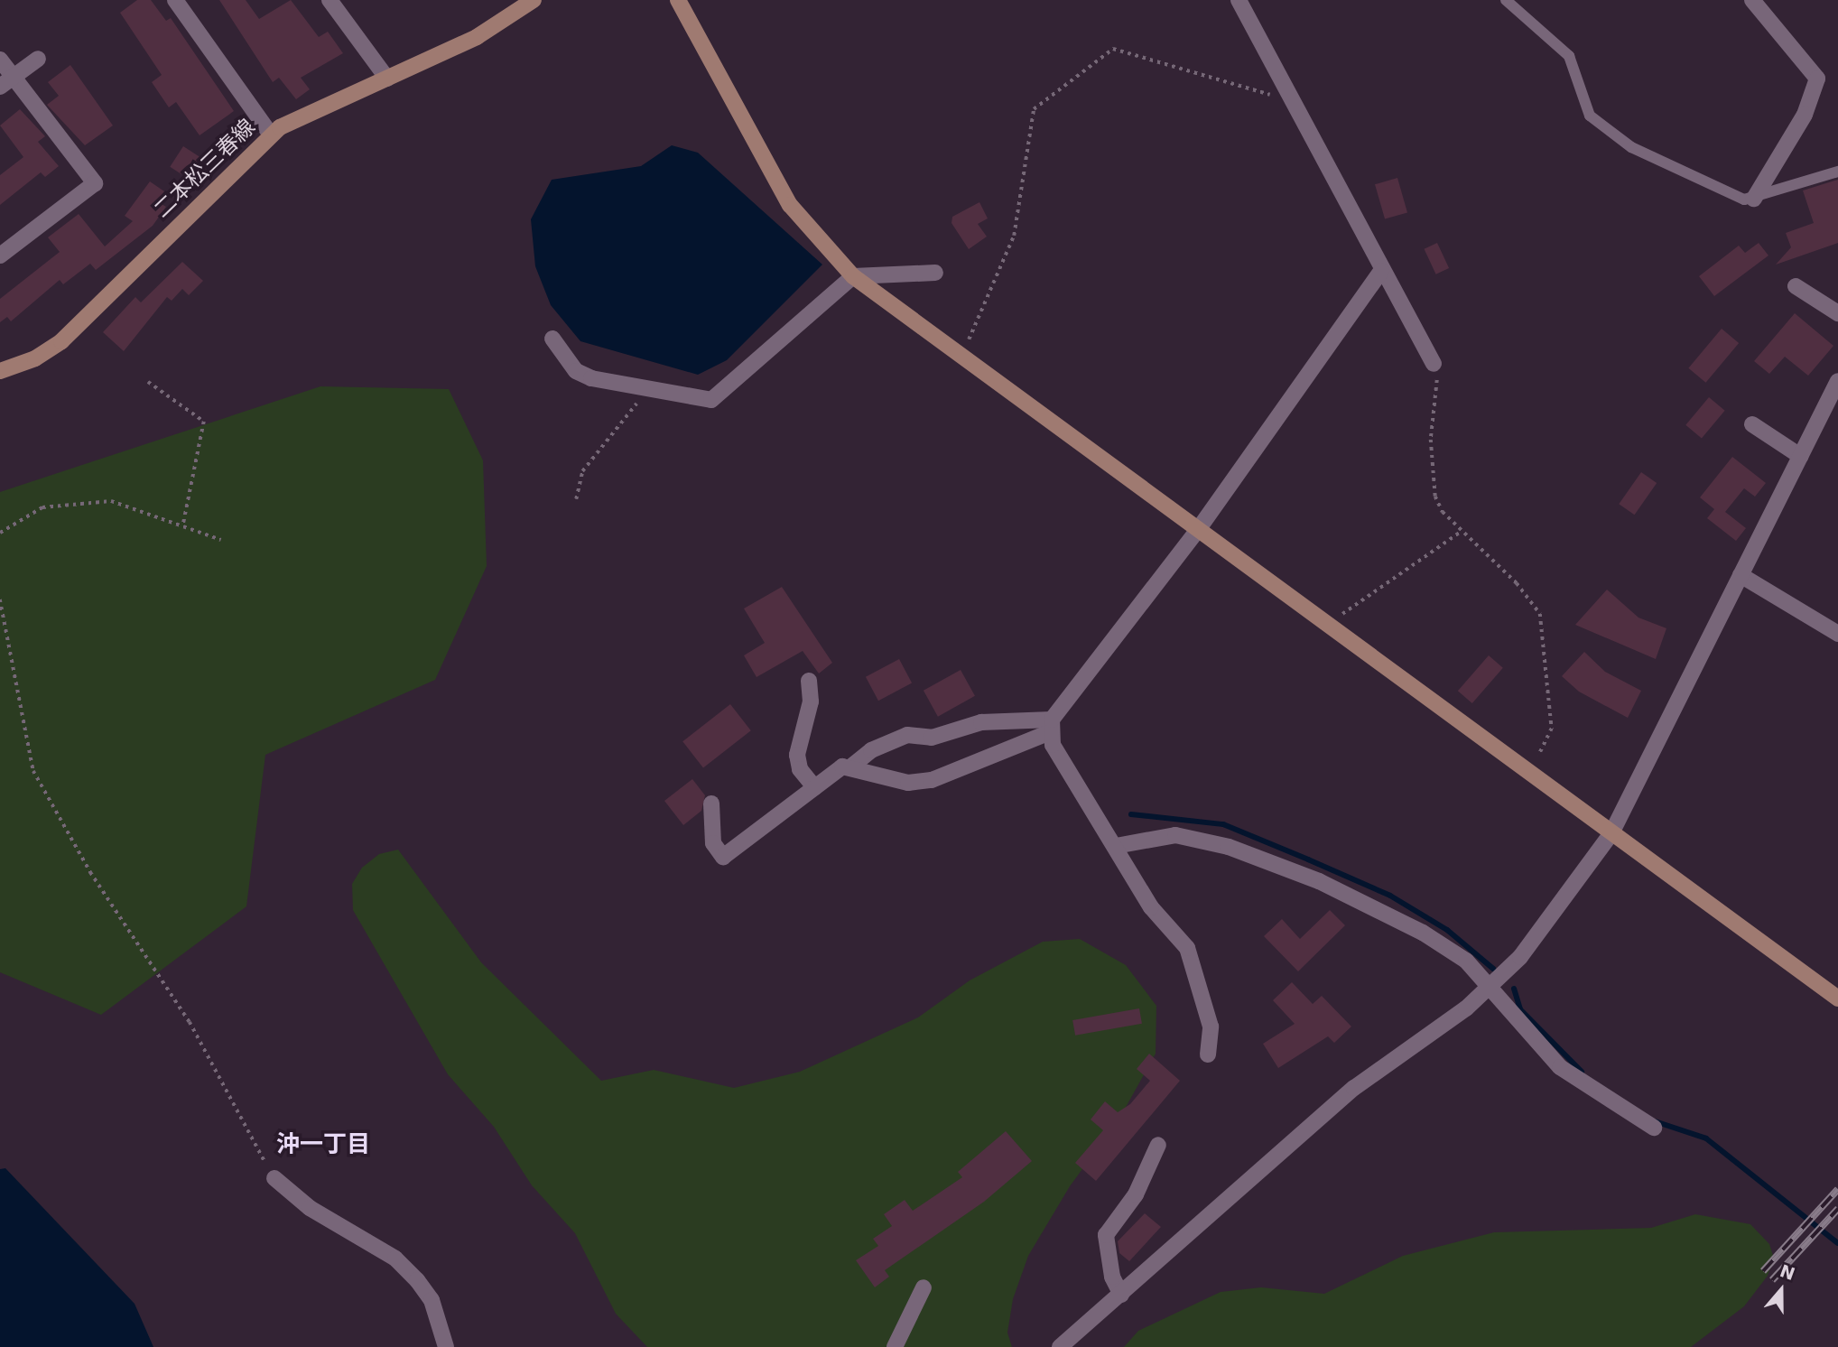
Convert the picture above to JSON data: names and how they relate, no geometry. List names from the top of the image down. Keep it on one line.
{"streets":{"street":["二本松三春線"]},"districts":["沖一丁目"],"north":"top"}
